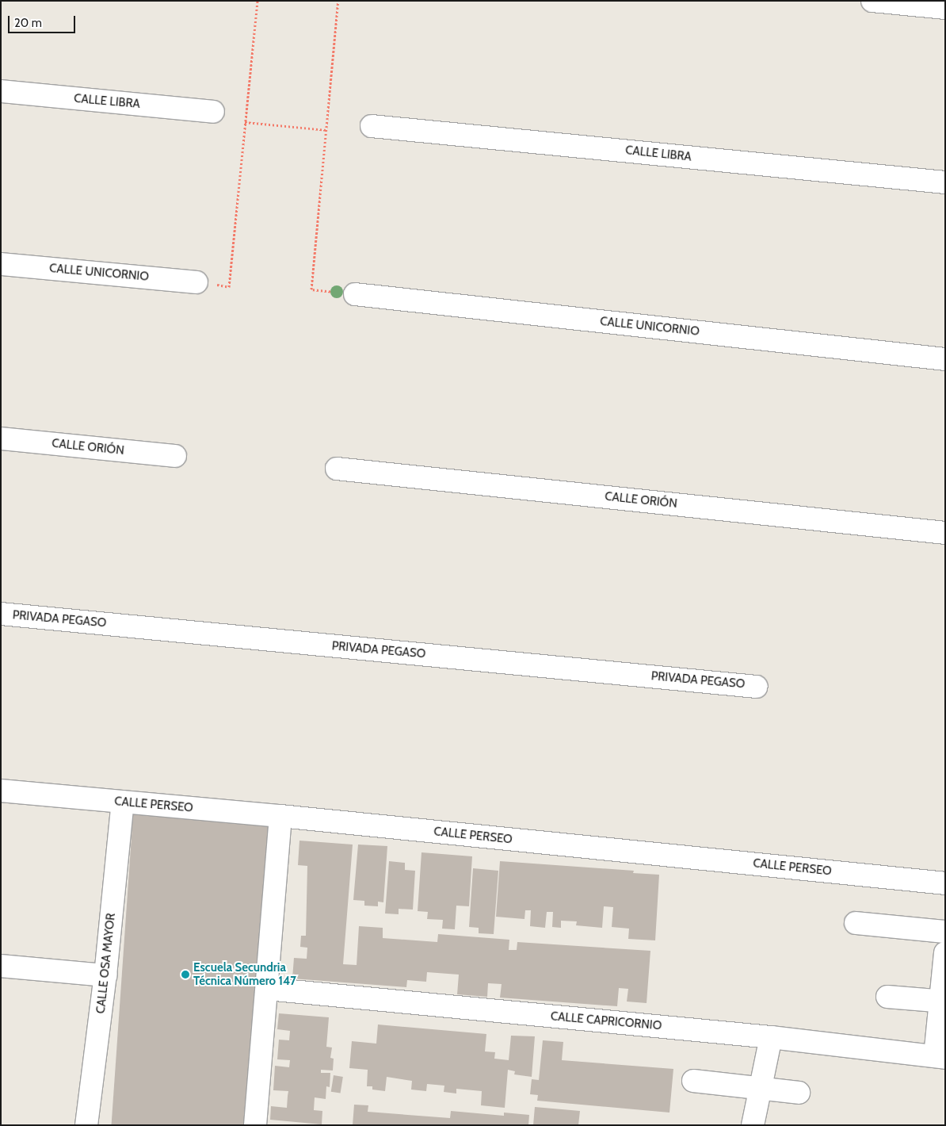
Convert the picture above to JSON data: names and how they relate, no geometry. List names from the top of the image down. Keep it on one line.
{"streets":{"street":["CALLE LIBRA","CALLE UNICORNIO","CALLE ORIÓN","PRIVADA PEGASO","CALLE PERSEO","CALLE OSA MAYOR","CALLE CAPRICORNIO"]},"crossings":[["CALLE PERSEO","CALLE OSA MAYOR"]],"places":["Escuela Secundria Técnica Número 147"],"scale_bar":"20 m"}
